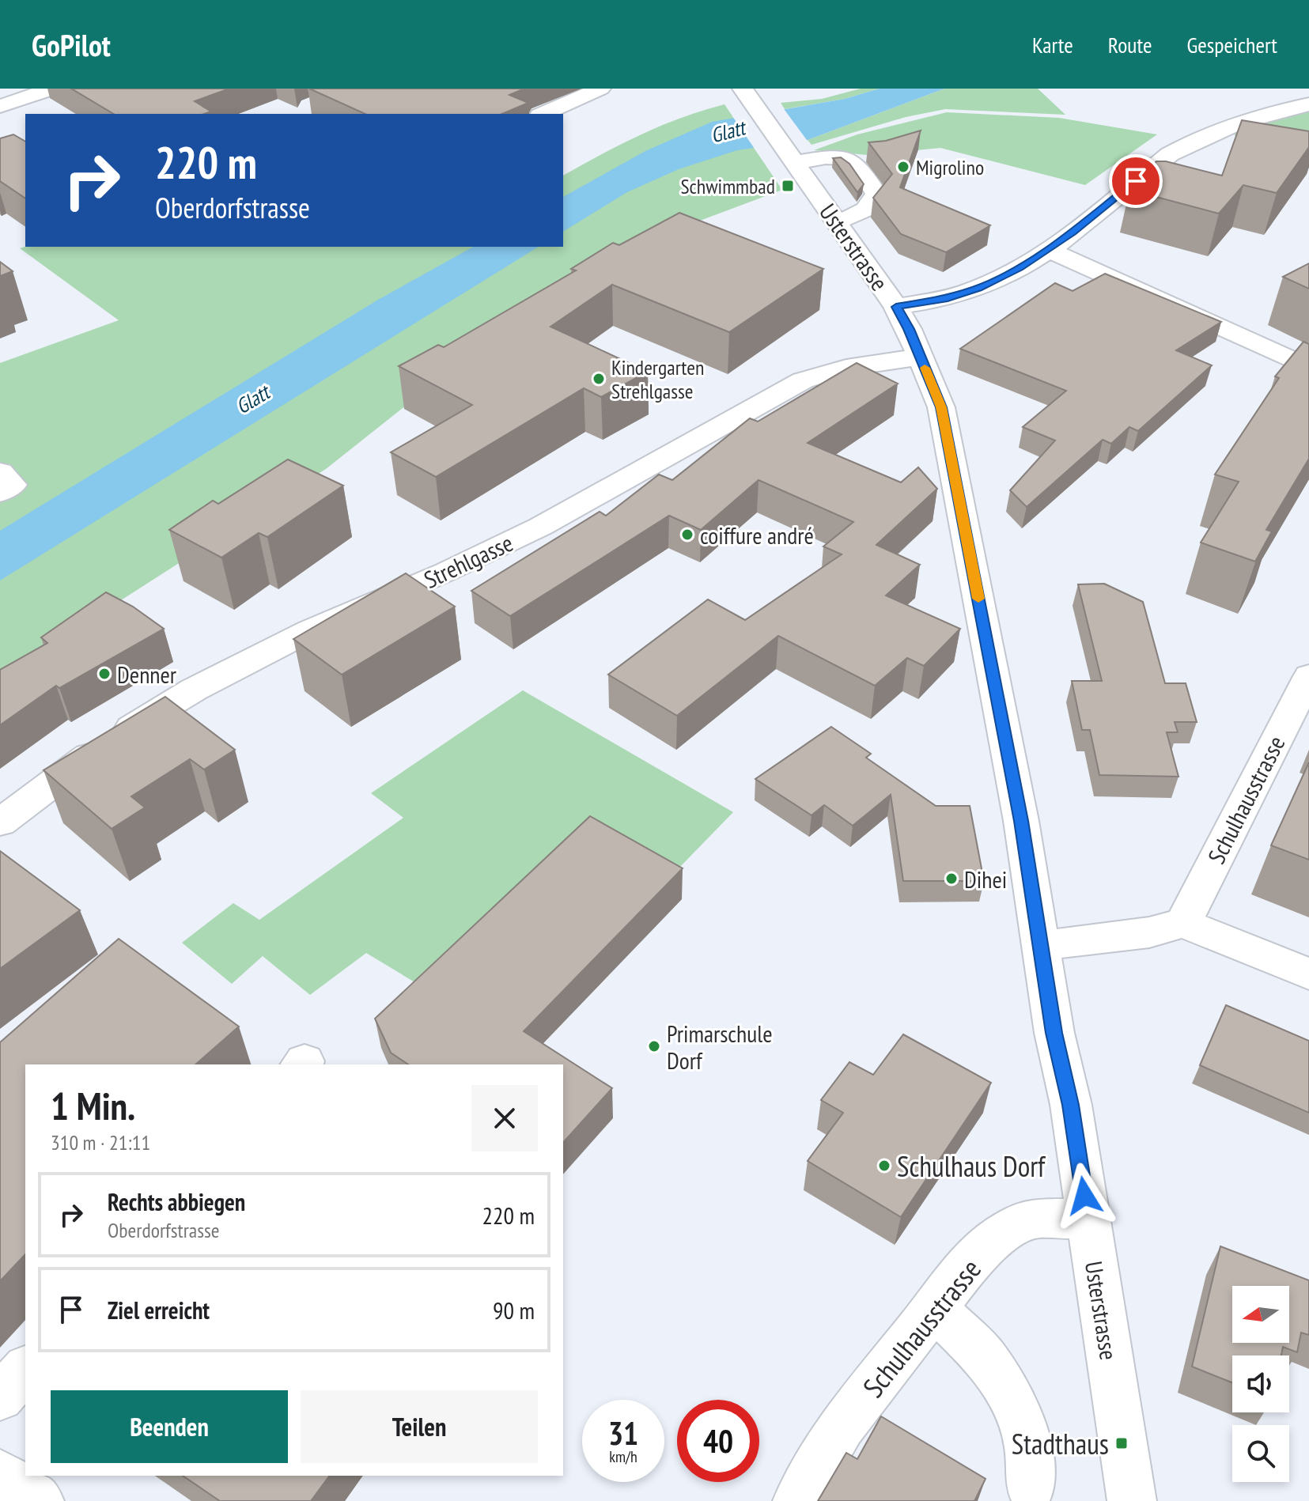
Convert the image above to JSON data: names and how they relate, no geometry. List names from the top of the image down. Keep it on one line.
{"streets":{"street":["Usterstrasse","Strehlgasse","Schulhausstrasse"]},"crossings":[["Usterstrasse","Strehlgasse"],["Usterstrasse","Schulhausstrasse"]],"water":["Glatt"],"places":{"other":["Migrolino","Kindergarten Strehlgasse","coiffure andré","Denner","Dihei","Primarschule Dorf","Schulhaus Dorf"],"transit":["Schwimmbad","Stadthaus"]},"north":"left","page":{"header":"GoPilot","nav":["Karte","Route","Gespeichert"],"turn":["220 m","Oberdorfstrasse"],"heading":["1 Min.","310 m · 21:11"],"list":[{"name":"Rechts abbiegen","note":"Oberdorfstrasse","value":"220 m"},{"name":"Ziel erreicht","value":"90 m"}],"buttons":["Beenden","Teilen"],"speed":"31 km/h","limit":"40"}}
